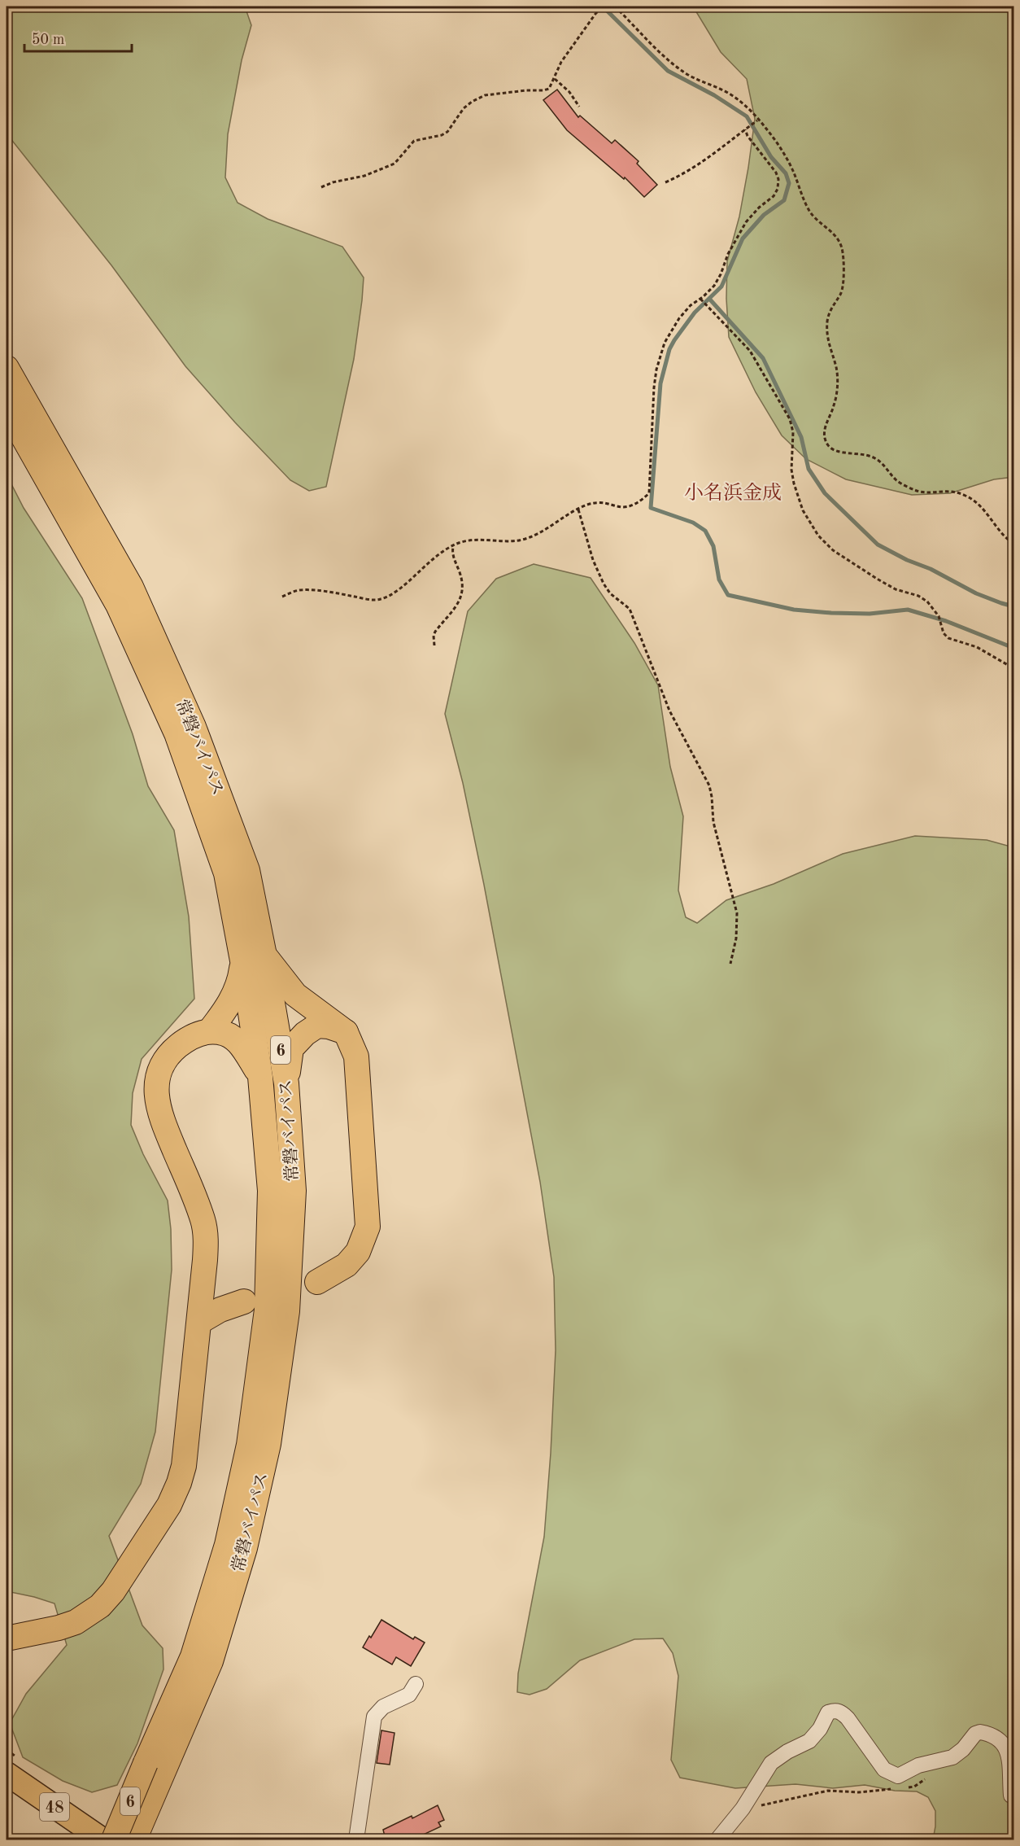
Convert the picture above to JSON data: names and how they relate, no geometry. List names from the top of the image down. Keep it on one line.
{"streets":{"highway":["常磐バイパス","6"],"main road":["48"]},"districts":["小名浜金成"],"scale_bar":"50 m"}
